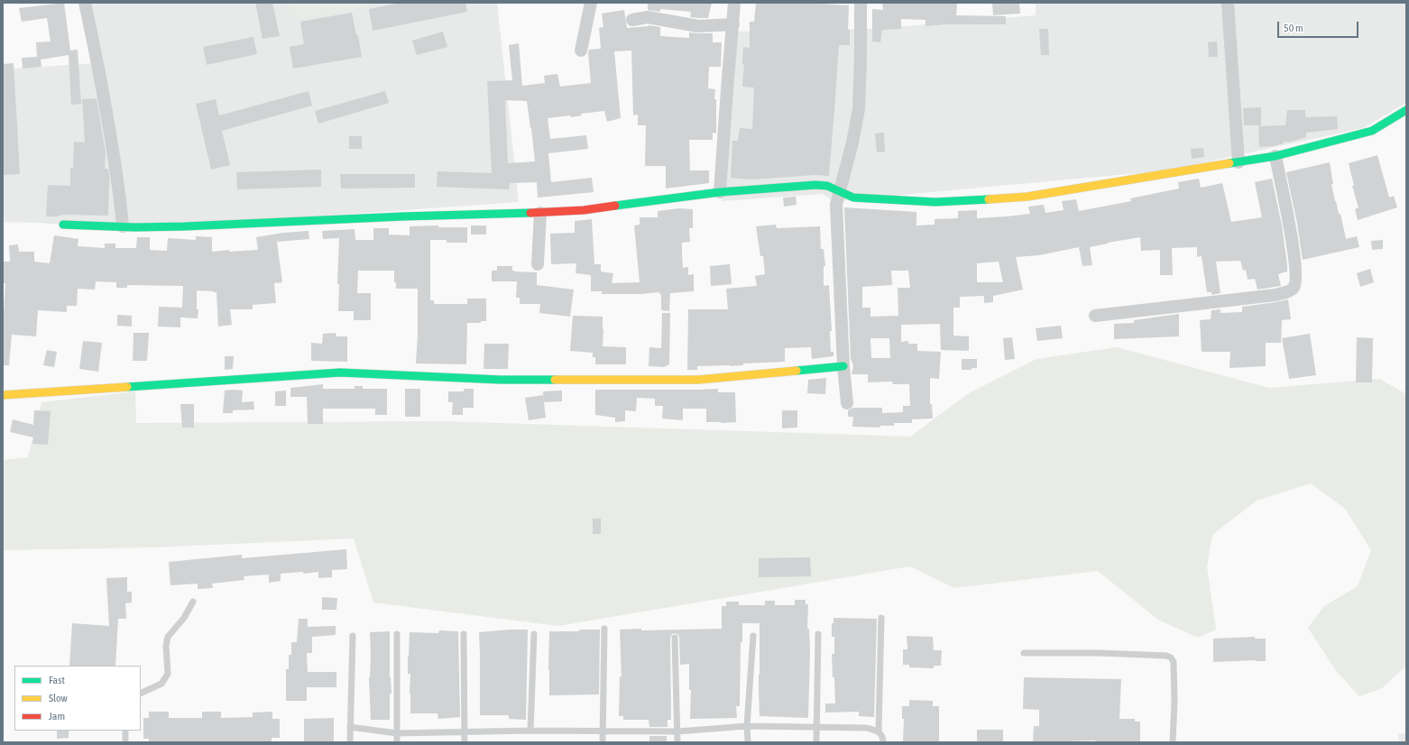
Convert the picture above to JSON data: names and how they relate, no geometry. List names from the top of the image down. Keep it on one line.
{"legend":["Fast","Slow","Jam"],"scale_bar":"50 m"}
